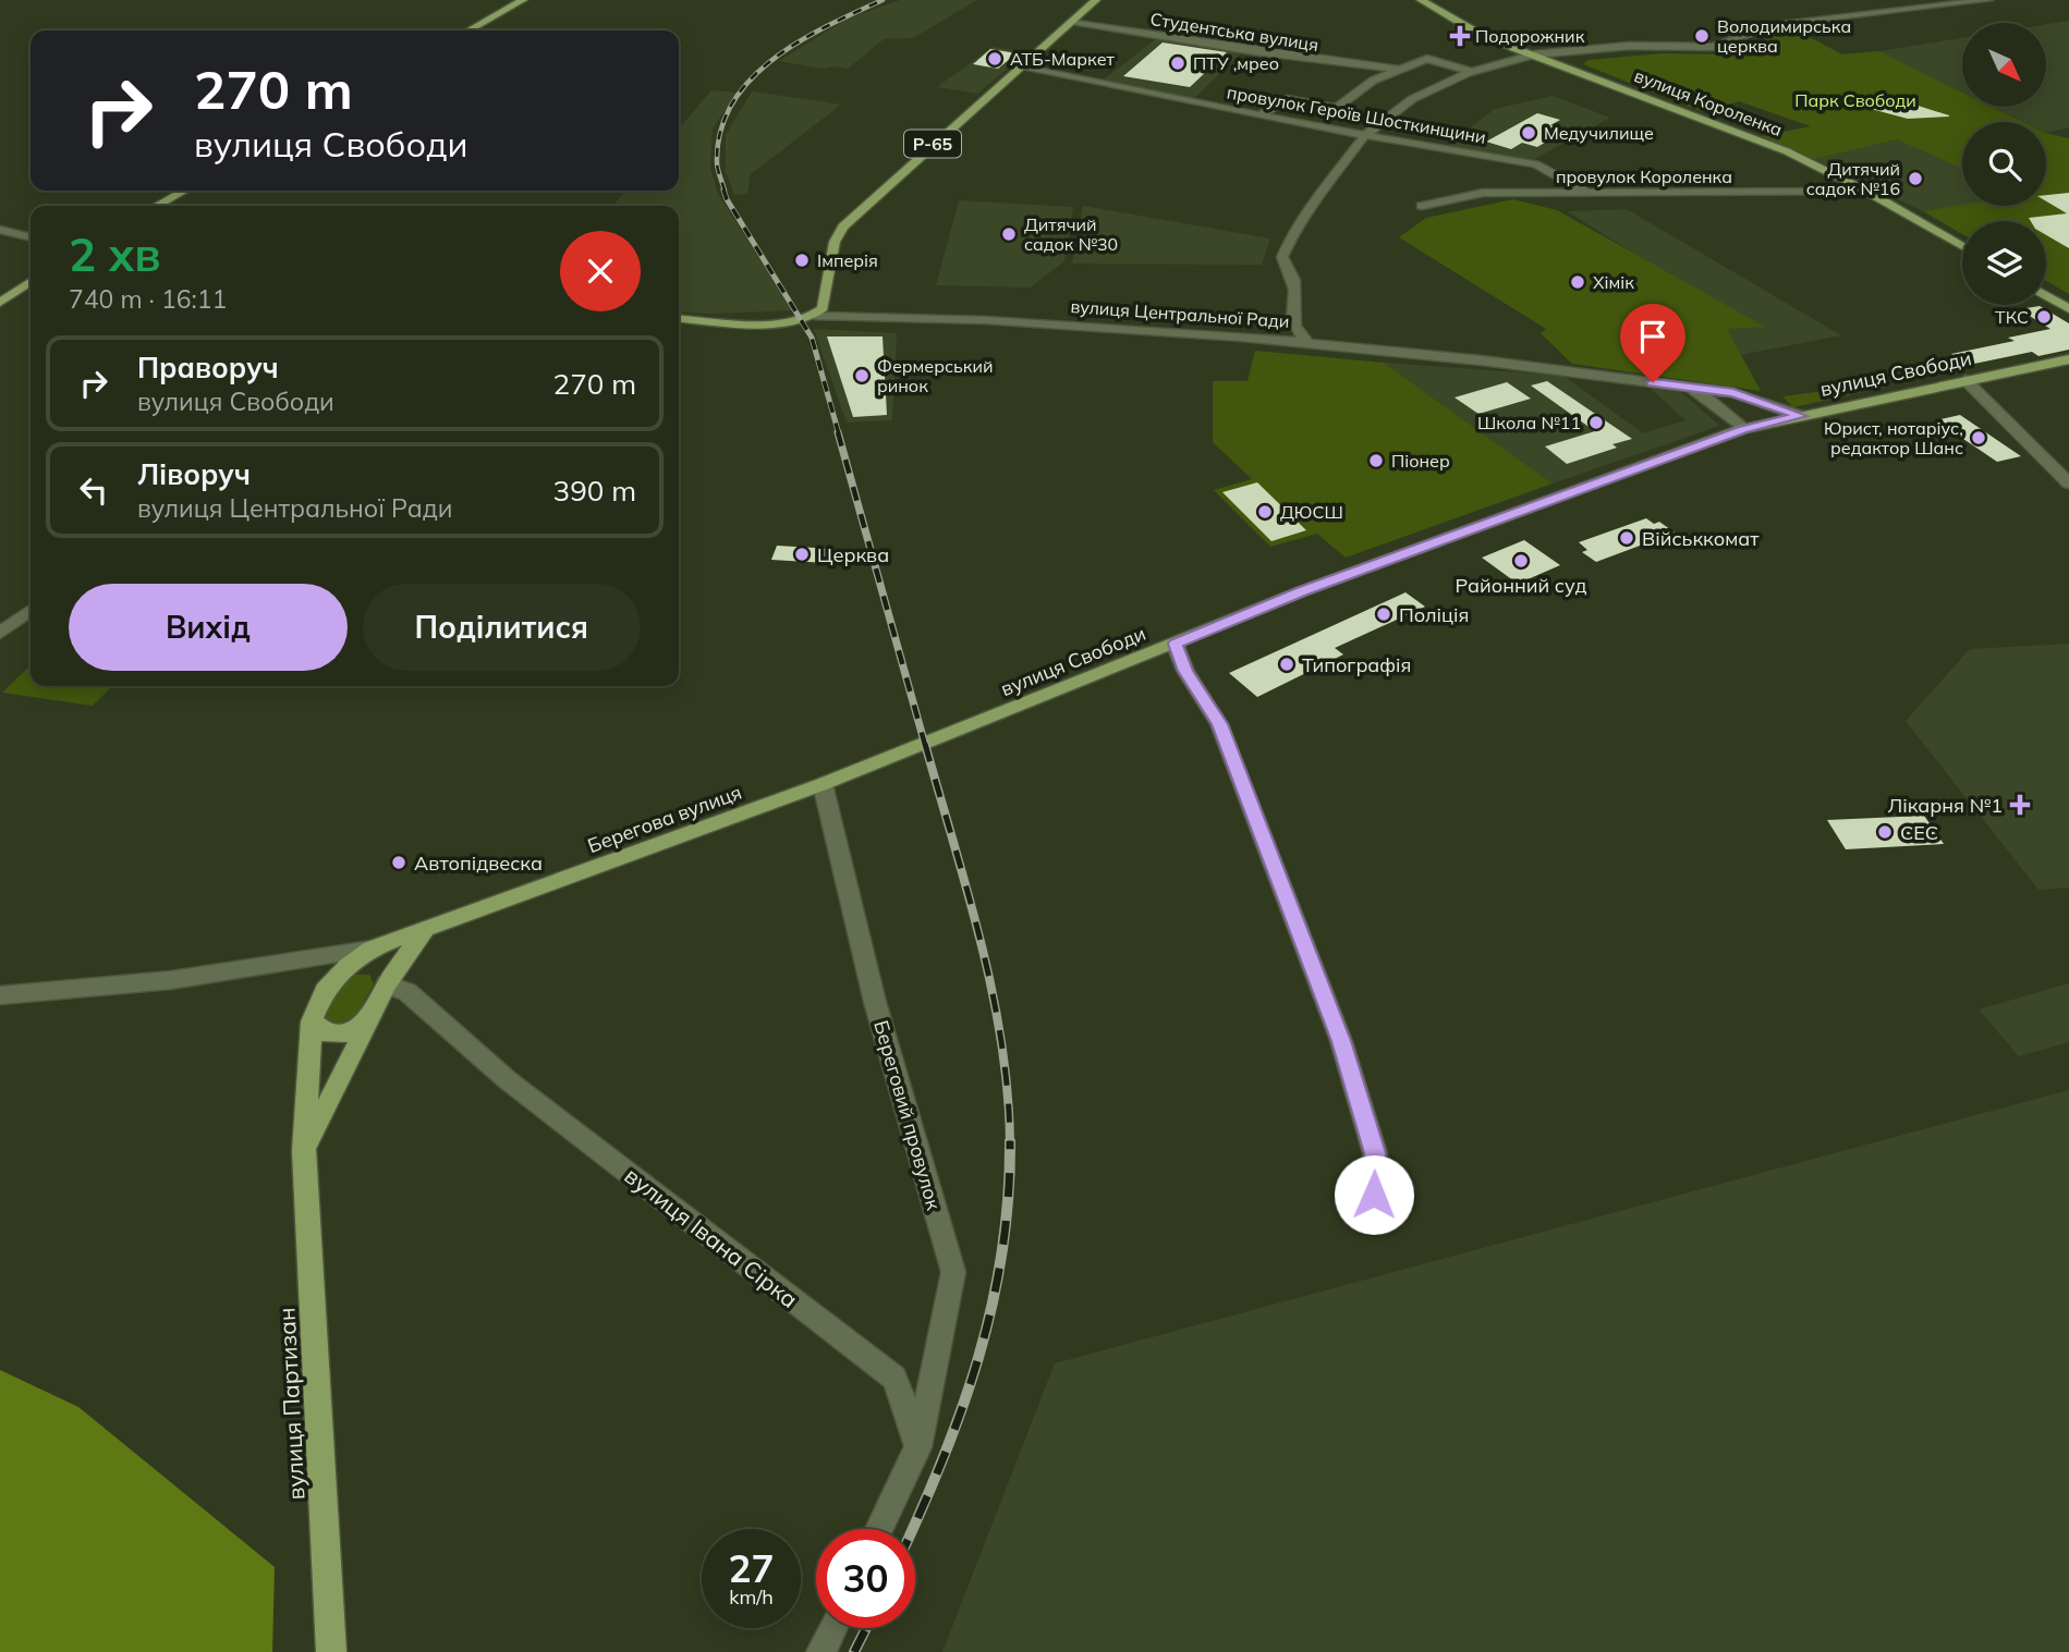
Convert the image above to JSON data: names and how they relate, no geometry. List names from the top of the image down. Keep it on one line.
{"streets":{"main road":["вулиця Короленка","Р-65","вулиця Центральної Ради","вулиця Свободи","Берегова вулиця","вулиця Партизан"],"street":["Студентська вулиця","провулок Героїв Шосткинщини","провулок Короленка","Береговий провулок","вулиця Івана Сірка"]},"crossings":[["Студентська вулиця","Р-65"],["вулиця Короленка","провулок Короленка"],["провулок Героїв Шосткинщини","Р-65"],["провулок Героїв Шосткинщини","провулок Короленка"],["Р-65","вулиця Центральної Ради"],["вулиця Центральної Ради","вулиця Свободи"],["вулиця Свободи","Берегова вулиця"],["Берегова вулиця","Береговий провулок"],["Береговий провулок","вулиця Івана Сірка"]],"parks":["Парк Свободи"],"places":{"health":["Подорожник","Лікарня №1"],"other":["Володимирська церква","АТБ-Маркет","ПТУ ,мрео","Медучилище","Дитячий садок №16","Дитячий садок №30","Імперія","Хімік","ТКС","Фермерський ринок","Школа №11","Юрист, нотаріус, редактор Шанс","Піонер","ДЮСШ","Військкомат","Церква","Районний суд","Поліція","Типографія","СЕС","Автопідвеска"]},"north":"bottom right","page":{"turn":["270 m","вулиця Свободи"],"heading":["2 хв","740 m · 16:11"],"list":[{"name":"Праворуч","note":"вулиця Свободи","value":"270 m"},{"name":"Ліворуч","note":"вулиця Центральної Ради","value":"390 m"}],"buttons":["Вихід","Поділитися"],"speed":"27 km/h","limit":"30"}}
